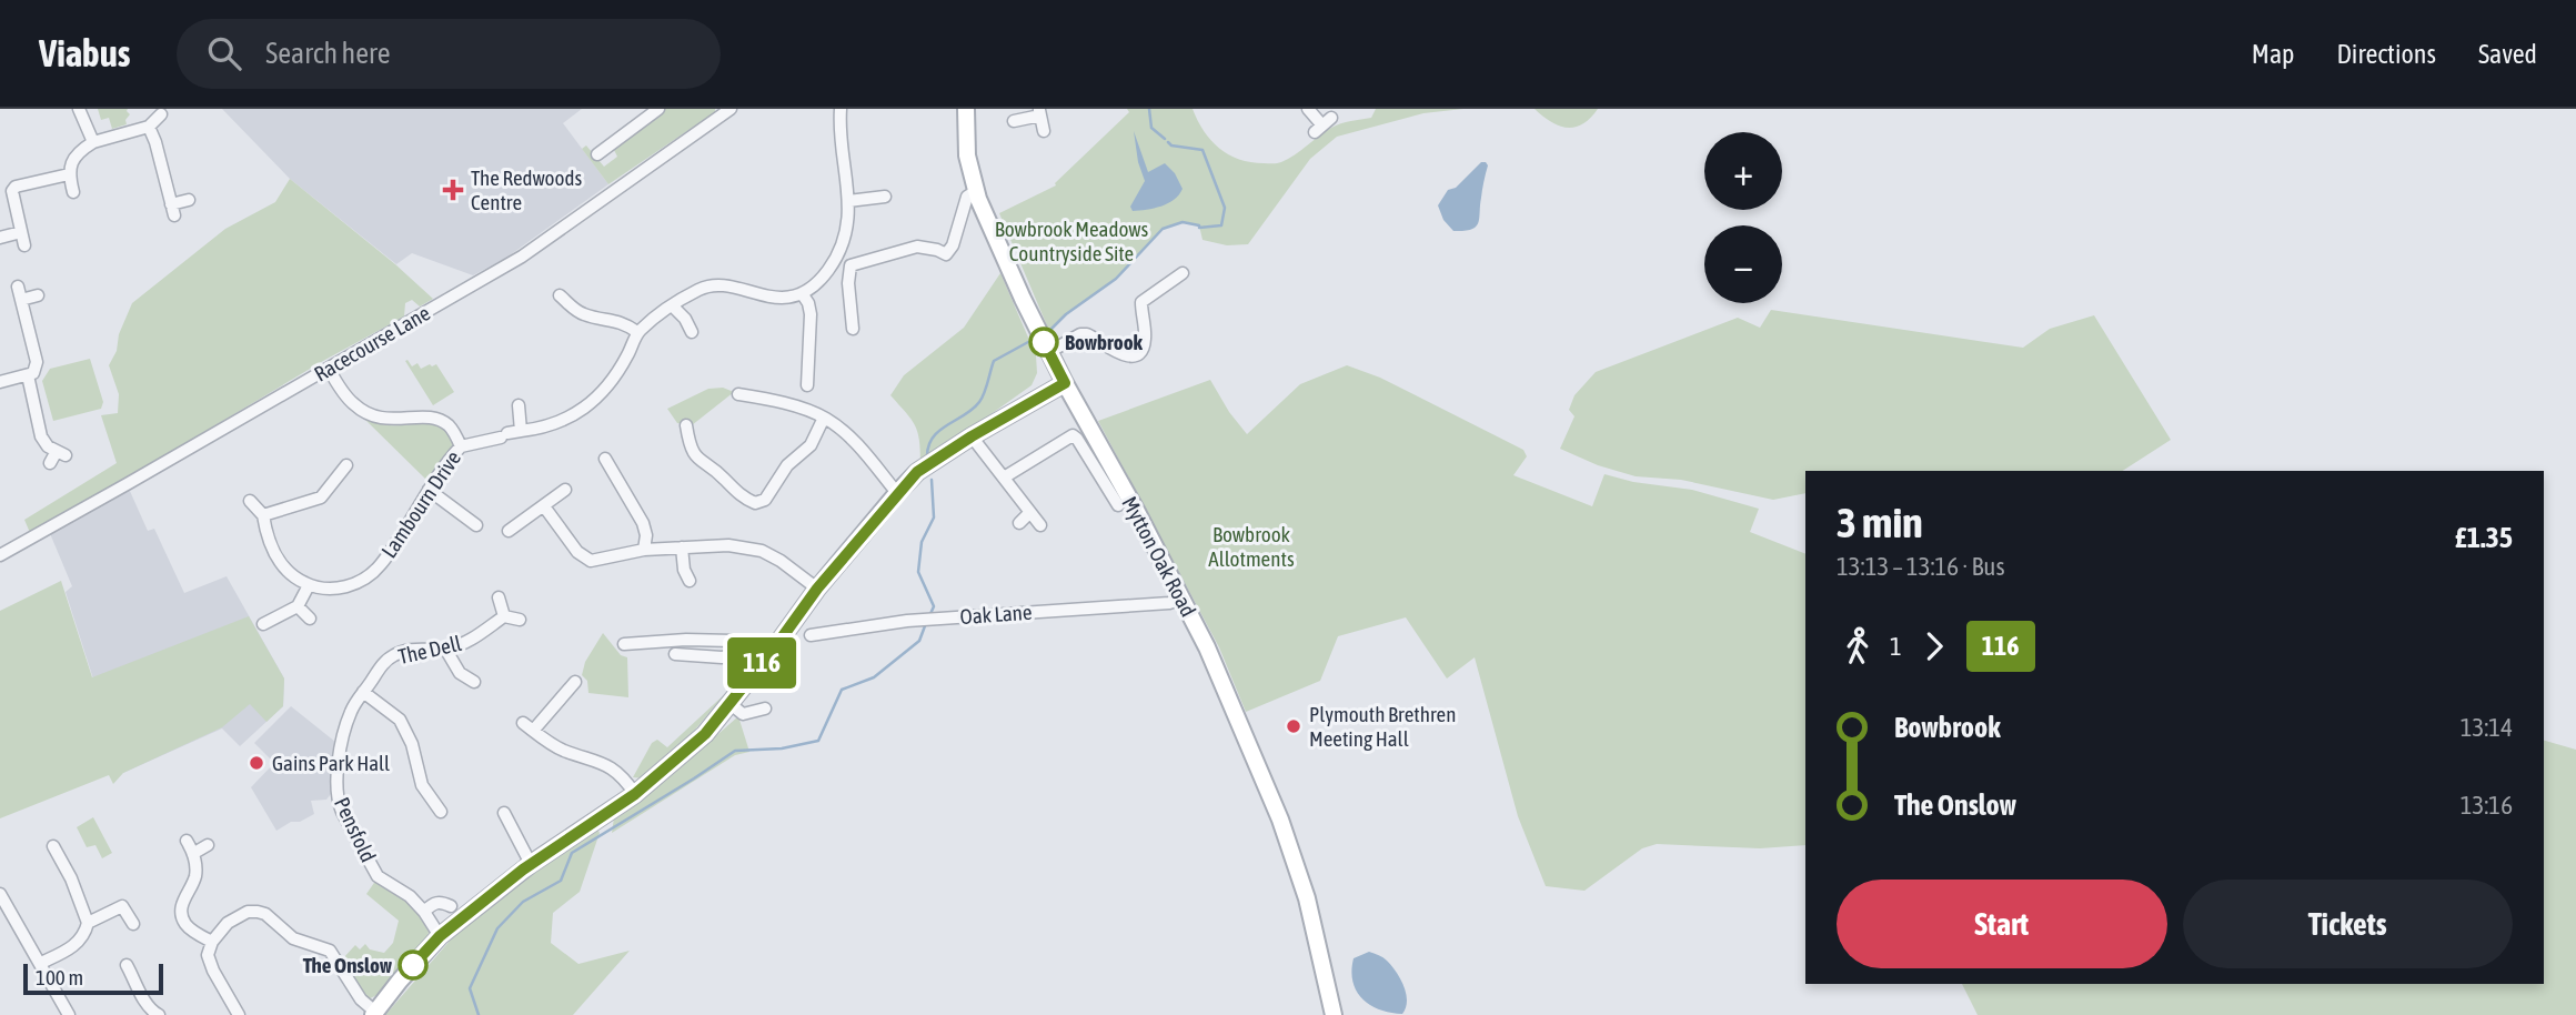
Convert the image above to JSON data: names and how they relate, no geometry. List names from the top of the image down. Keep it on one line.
{"streets":{"main road":["Mytton Oak Road"],"street":["Racecourse Lane","Lambourn Drive","Oak Lane","The Dell","Pensfold"]},"crossings":[["Racecourse Lane","Lambourn Drive"],["Mytton Oak Road","Oak Lane"],["The Dell","Pensfold"]],"parks":["Bowbrook Meadows Countryside Site","Bowbrook Allotments"],"places":{"health":["The Redwoods Centre"],"other":["Bowbrook","Plymouth Brethren Meeting Hall","Gains Park Hall","The Onslow"]},"lines":["bus line 116"],"scale_bar":"100 m","page":{"header":"Viabus","search":"Search here","nav":["Map","Directions","Saved"],"on_map":"116","map_buttons":["+","−"],"heading":["3 min","13:13 – 13:16 · Bus","£1.35"],"legs":["1","116"],"list":[{"name":"Bowbrook","value":"13:14"},{"name":"The Onslow","value":"13:16"}],"buttons":["Start","Tickets"],"scale":"100 m"}}
